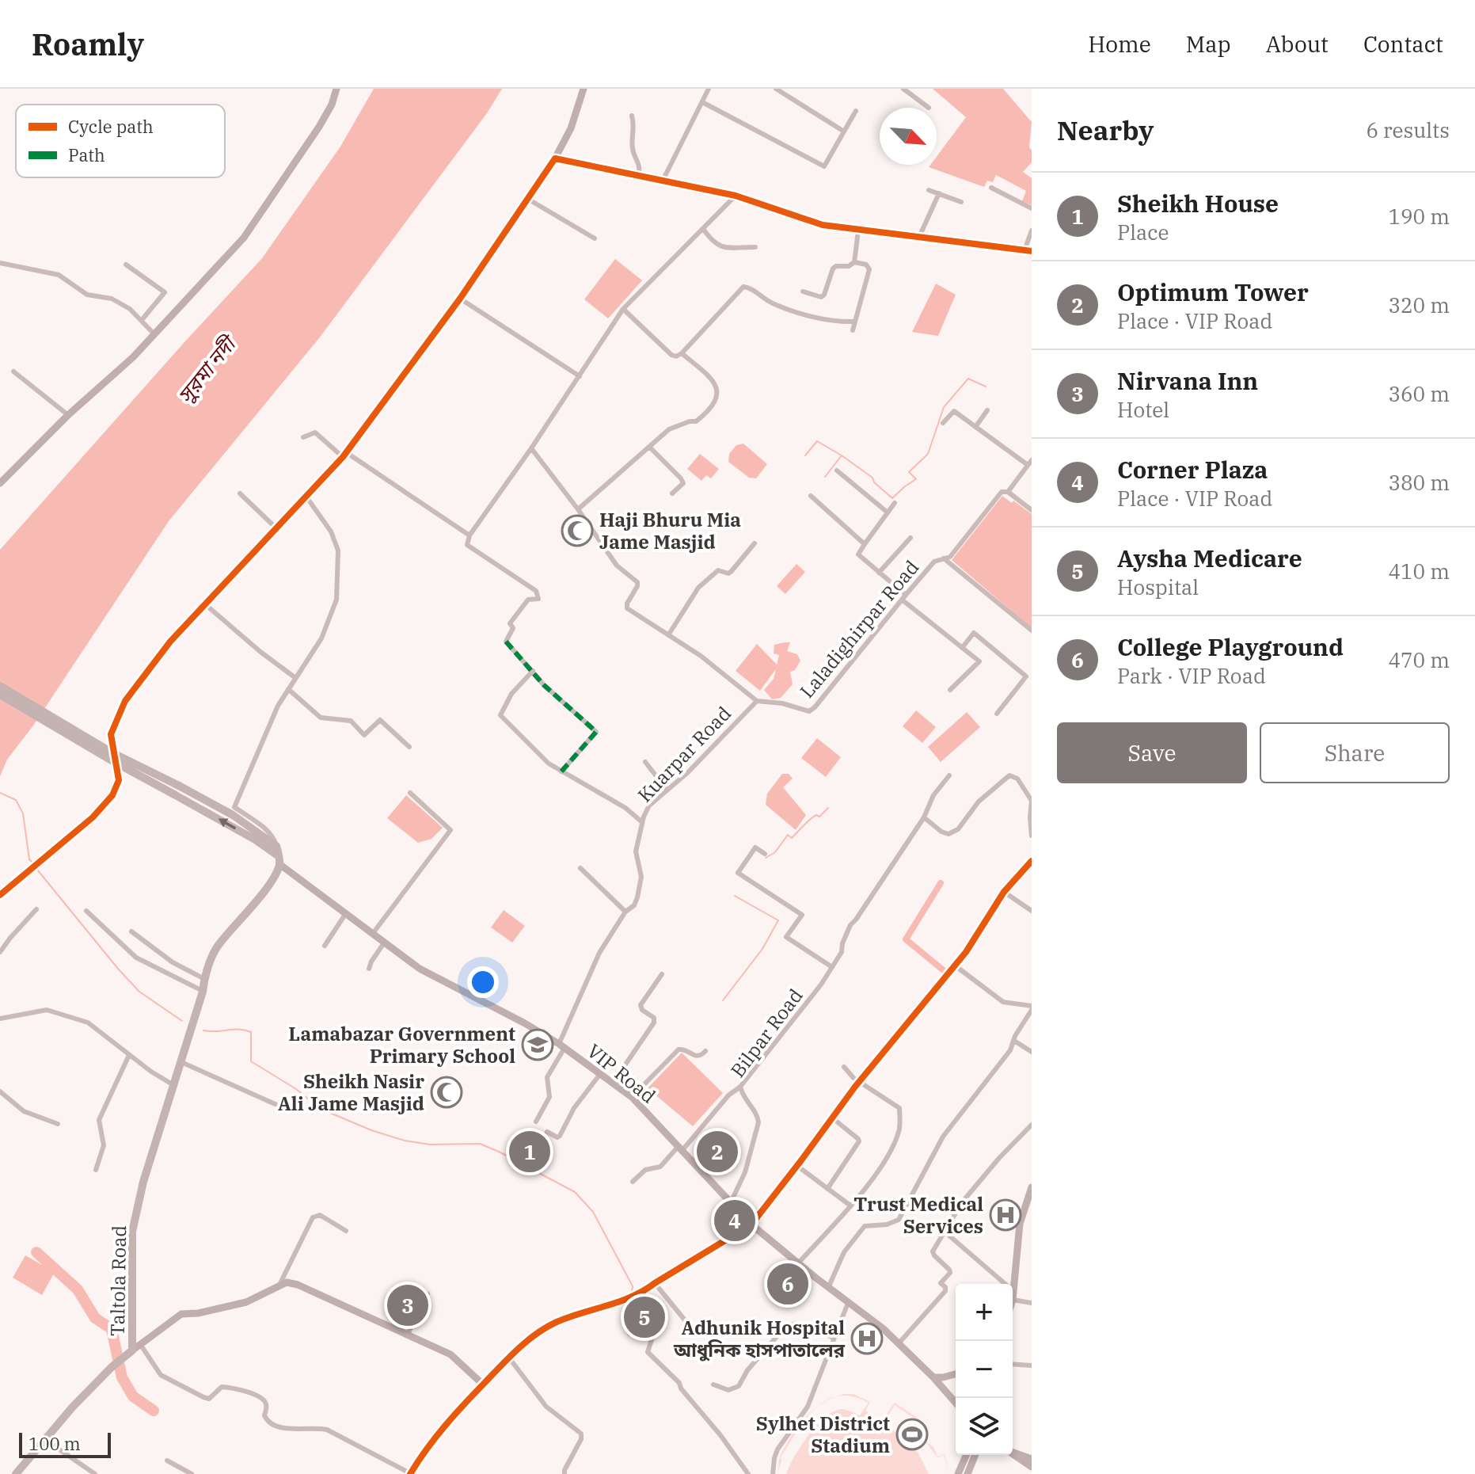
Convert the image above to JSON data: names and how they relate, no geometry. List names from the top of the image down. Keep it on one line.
{"streets":{"main road":["Taltola Road"],"street":["Laladighirpar Road","Kuarpar Road","Bilpar Road","VIP Road"]},"crossings":[["Laladighirpar Road","Kuarpar Road"],["Kuarpar Road","VIP Road"],["Bilpar Road","VIP Road"],["VIP Road","Taltola Road"]],"water":["সুরমা নদী"],"places":{"mosque":["Haji Bhuru Mia Jame Masjid","Sheikh Nasir Ali Jame Masjid"],"school or university":["Lamabazar Government Primary School"],"hospital":["Trust Medical Services","Adhunik Hospital আধুনিক হাসপাতালের"],"sports":["Sylhet District Stadium"]},"legend":["Cycle path","Path"],"scale_bar":"100 m","north":"bottom right","page":{"header":"Roamly","nav":["Home","Map","About","Contact"],"heading":["Nearby","6 results"],"list":[{"mark":"1","name":"Sheikh House","note":"Place","value":"190 m"},{"mark":"2","name":"Optimum Tower","note":"Place · VIP Road","value":"320 m"},{"mark":"3","name":"Nirvana Inn","note":"Hotel","value":"360 m"},{"mark":"4","name":"Corner Plaza","note":"Place · VIP Road","value":"380 m"},{"mark":"5","name":"Aysha Medicare","note":"Hospital","value":"410 m"},{"mark":"6","name":"College Playground","note":"Park · VIP Road","value":"470 m"}],"buttons":["Save","Share"],"pins":["1","2","4","6","3","5"],"map_buttons":["+","−"],"scale":"100 m"}}
